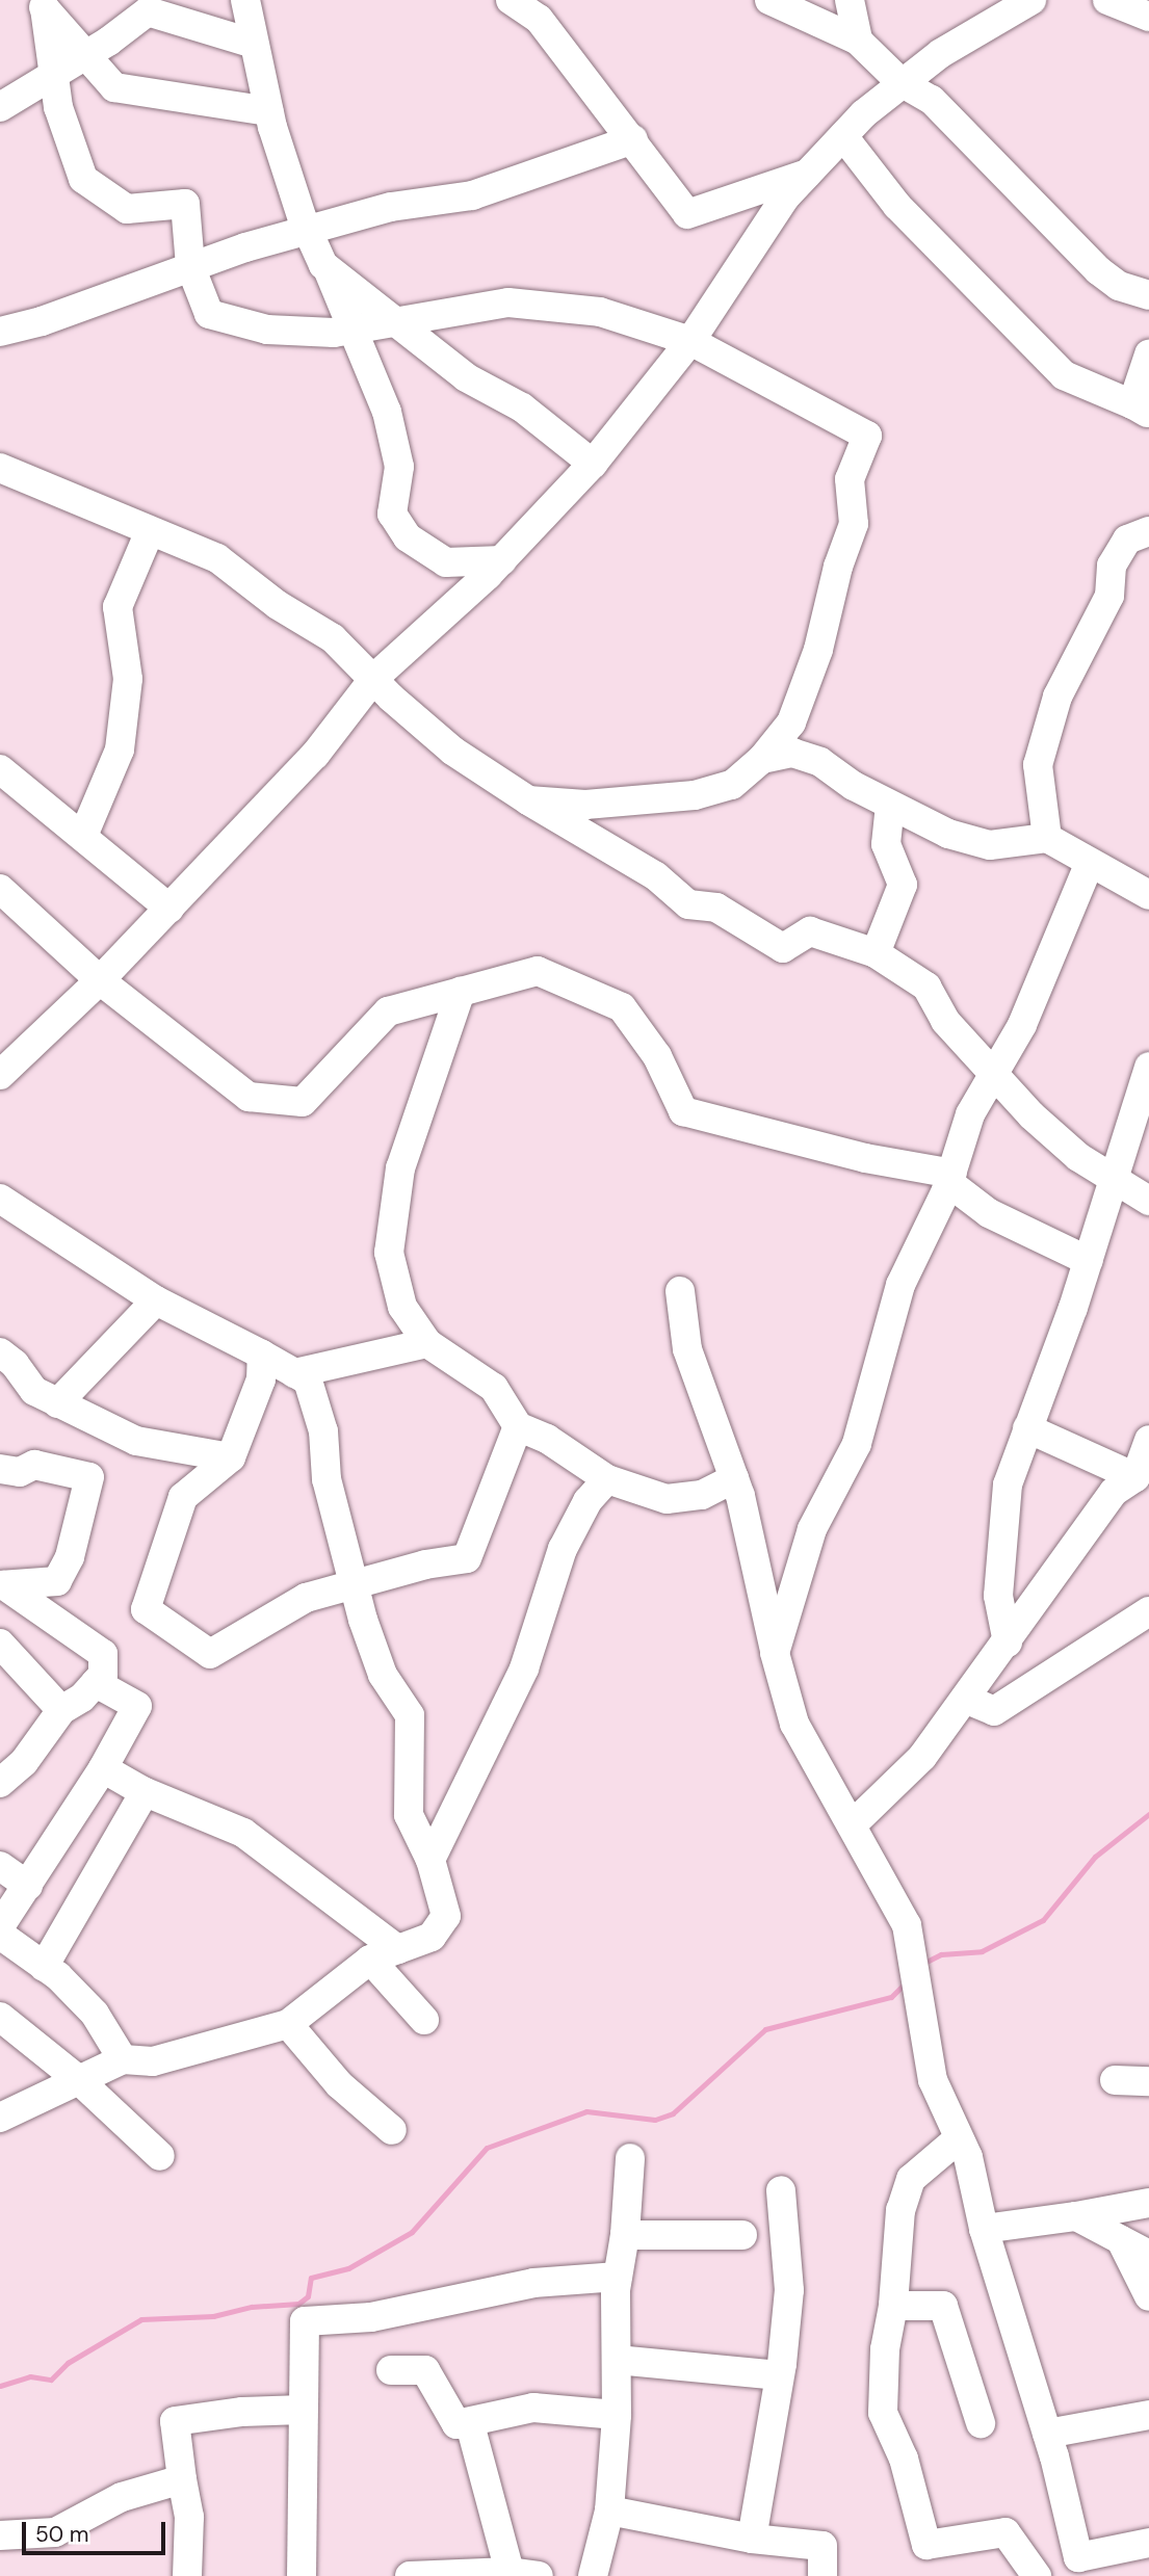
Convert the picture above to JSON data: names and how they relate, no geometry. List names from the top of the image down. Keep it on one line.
{"scale_bar":"50 m"}
